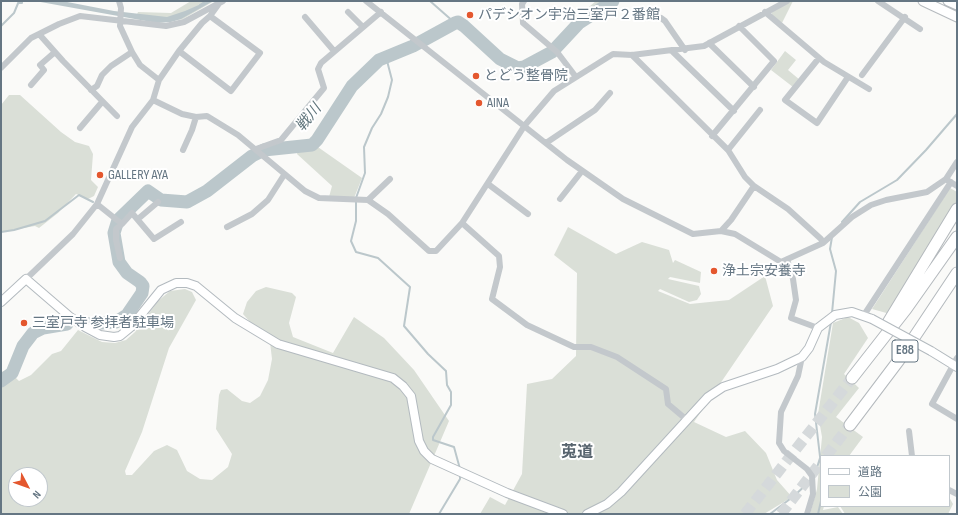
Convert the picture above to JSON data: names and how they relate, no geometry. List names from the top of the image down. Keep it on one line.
{"streets":{"highway":["E88"]},"districts":["莵道"],"water":["戦川"],"places":["パデシオン宇治三室戸２番館","とどう整骨院","AINA","GALLERY AYA","浄土宗安養寺","三室戸寺 参拝者駐車場"],"legend":["道路","公園"],"north":"bottom right"}
